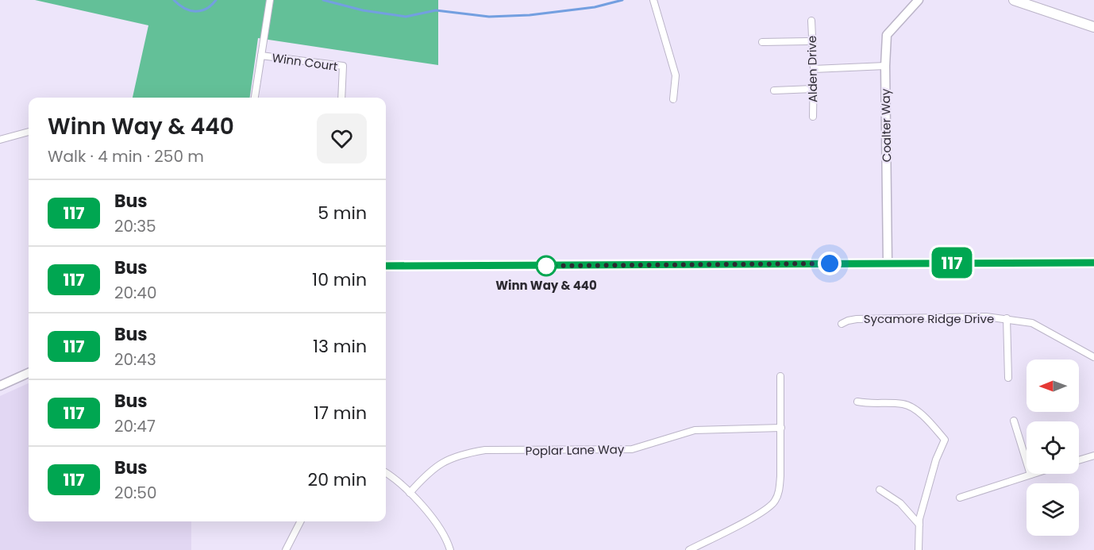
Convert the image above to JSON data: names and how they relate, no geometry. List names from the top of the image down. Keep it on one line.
{"streets":{"street":["Winn Court","Alden Drive","Coalter Way","Sycamore Ridge Drive","Poplar Lane Way"]},"places":["Winn Way & 440"],"lines":["bus line 117"],"north":"left","page":{"on_map":"117","heading":["Winn Way & 440","Walk · 4 min · 250 m"],"list":[{"mark":"117","name":"Bus","note":"20:35","value":"5 min"},{"mark":"117","name":"Bus","note":"20:40","value":"10 min"},{"mark":"117","name":"Bus","note":"20:43","value":"13 min"},{"mark":"117","name":"Bus","note":"20:47","value":"17 min"},{"mark":"117","name":"Bus","note":"20:50","value":"20 min"}]}}
